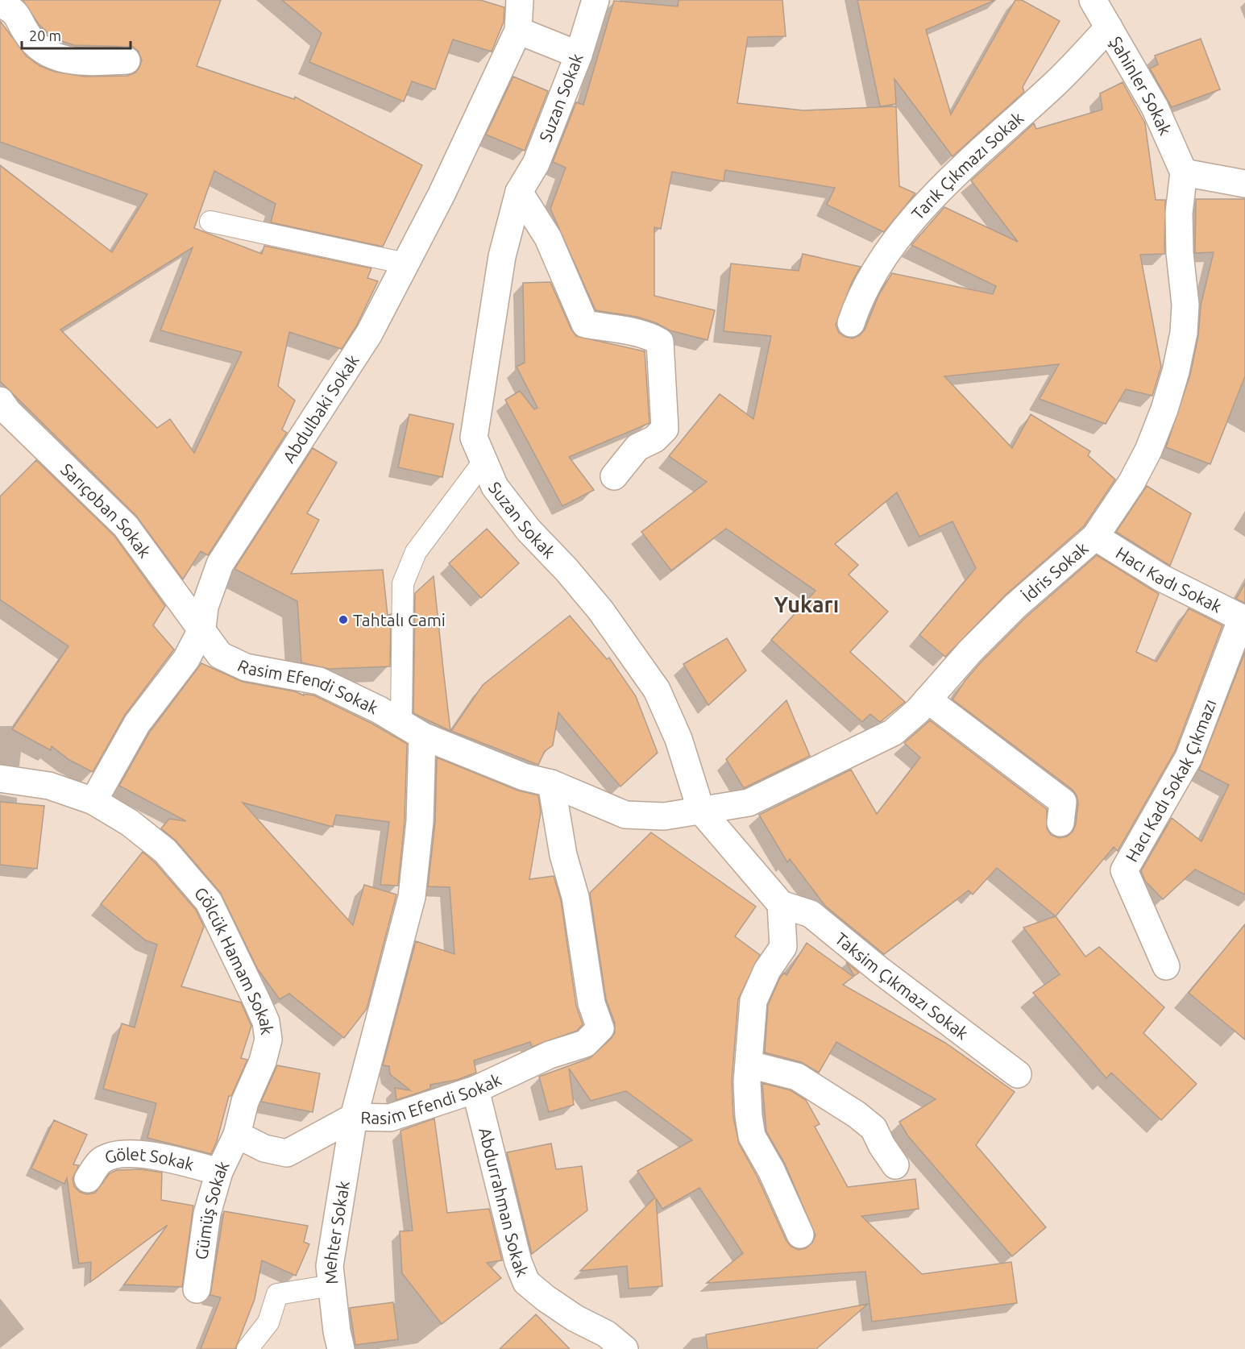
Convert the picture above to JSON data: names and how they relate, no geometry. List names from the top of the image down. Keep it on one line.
{"streets":{"street":["Şahinler Sokak","Suzan Sokak","Tarık Çıkmazı Sokak","Abdulbaki Sokak","Sarıçoban Sokak","İdris Sokak","Hacı Kadı Sokak","Rasim Efendi Sokak","Hacı Kadı Sokak Çıkmazı","Gölcük Hamam Sokak","Taksim Çıkmazı Sokak","Gölet Sokak","Abdurrahman Sokak","Gümüş Sokak","Mehter Sokak"]},"crossings":[["Şahinler Sokak","Tarık Çıkmazı Sokak"],["Şahinler Sokak","İdris Sokak"],["Suzan Sokak","İdris Sokak"],["Suzan Sokak","Rasim Efendi Sokak"],["Abdulbaki Sokak","Sarıçoban Sokak"],["Abdulbaki Sokak","Rasim Efendi Sokak"],["Abdulbaki Sokak","Gölcük Hamam Sokak"],["Sarıçoban Sokak","Rasim Efendi Sokak"],["İdris Sokak","Hacı Kadı Sokak"],["İdris Sokak","Rasim Efendi Sokak"],["Hacı Kadı Sokak","Hacı Kadı Sokak Çıkmazı"],["Rasim Efendi Sokak","Abdurrahman Sokak"],["Rasim Efendi Sokak","Mehter Sokak"],["Gölcük Hamam Sokak","Gümüş Sokak"],["Gölet Sokak","Gümüş Sokak"]],"districts":["Yukarı"],"places":["Tahtalı Cami"],"scale_bar":"20 m"}
